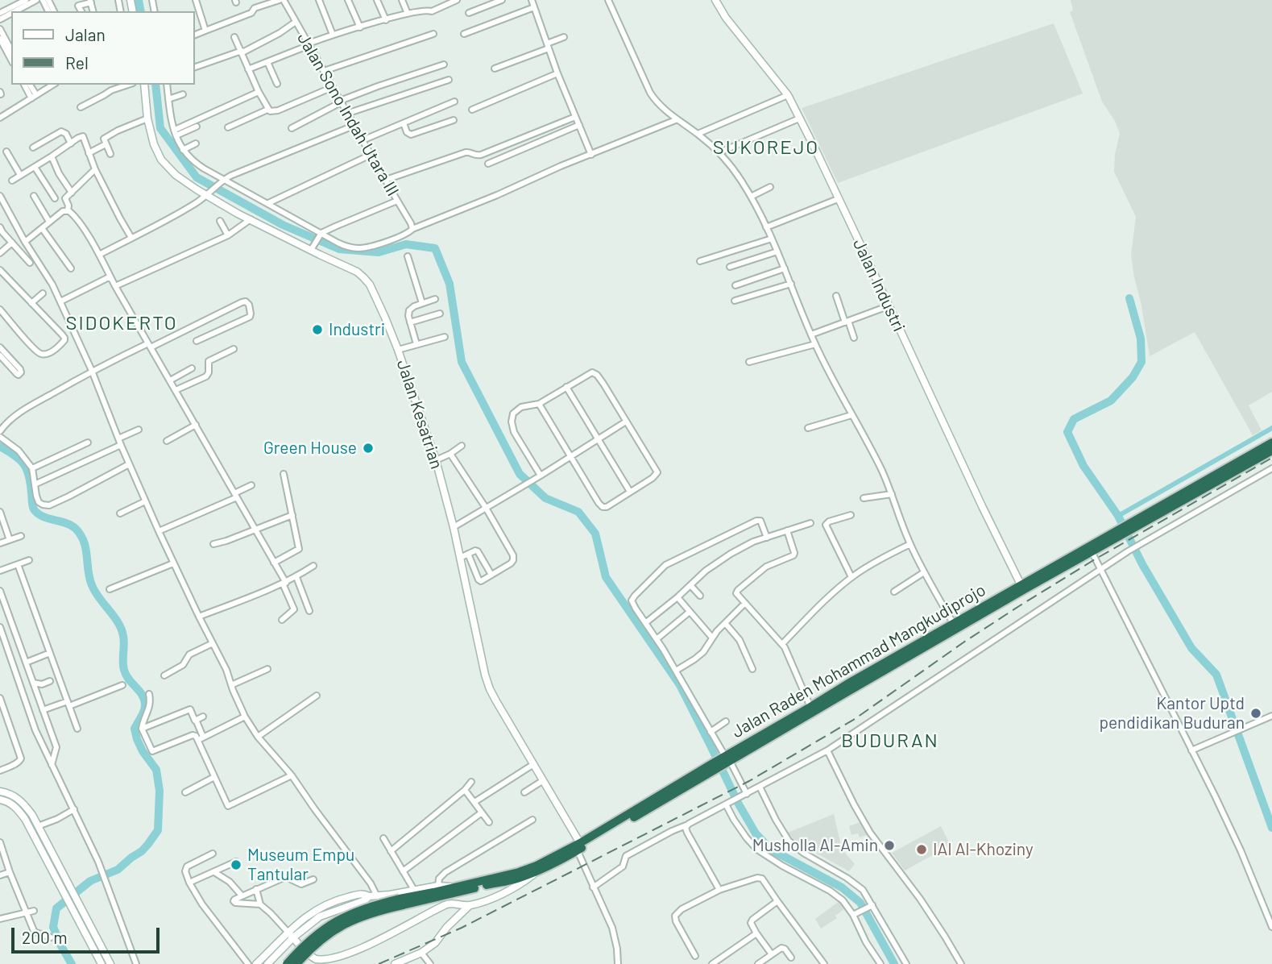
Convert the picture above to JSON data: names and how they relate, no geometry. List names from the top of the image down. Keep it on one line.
{"streets":{"highway":["Jalan Raden Mohammad Mangkudiprojo"],"street":["Jalan Sono Indah Utara III","Jalan Industri","Jalan Kesatrian"]},"crossings":[["Jalan Industri","Jalan Raden Mohammad Mangkudiprojo"],["Jalan Kesatrian","Jalan Raden Mohammad Mangkudiprojo"]],"districts":["SUKOREJO","SIDOKERTO","BUDURAN"],"places":["Industri","Green House","Kantor Uptd pendidikan Buduran","Musholla Al-Amin","IAI Al-Khoziny","Museum Empu Tantular"],"legend":["Jalan","Rel"],"scale_bar":"200 m"}
